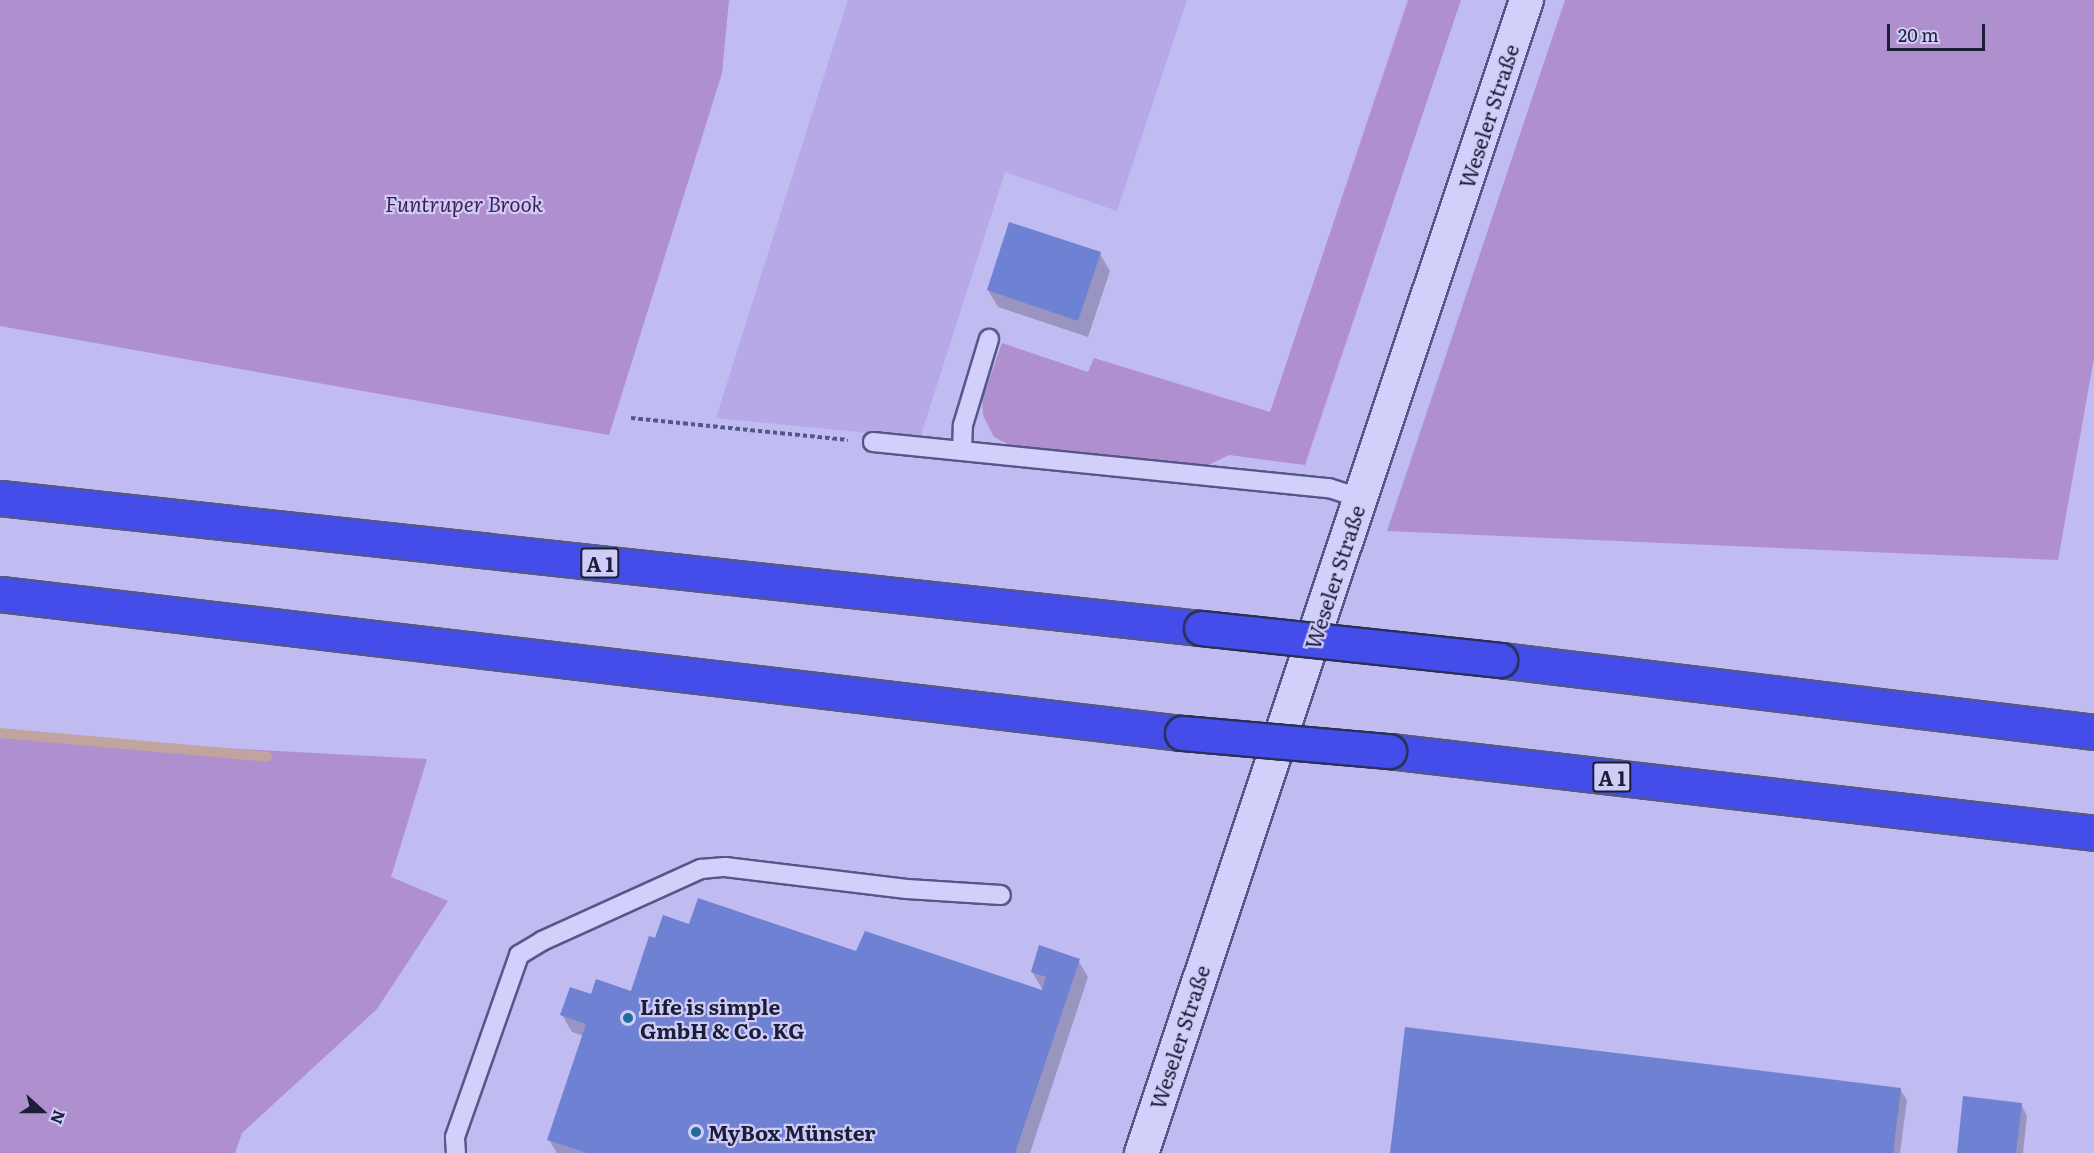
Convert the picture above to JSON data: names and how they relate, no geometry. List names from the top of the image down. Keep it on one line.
{"streets":{"highway":["A 1"],"main road":["Weseler Straße"]},"parks":["Funtruper Brook"],"places":["Life is simple GmbH & Co. KG","MyBox Münster"],"scale_bar":"20 m","north":"right"}
